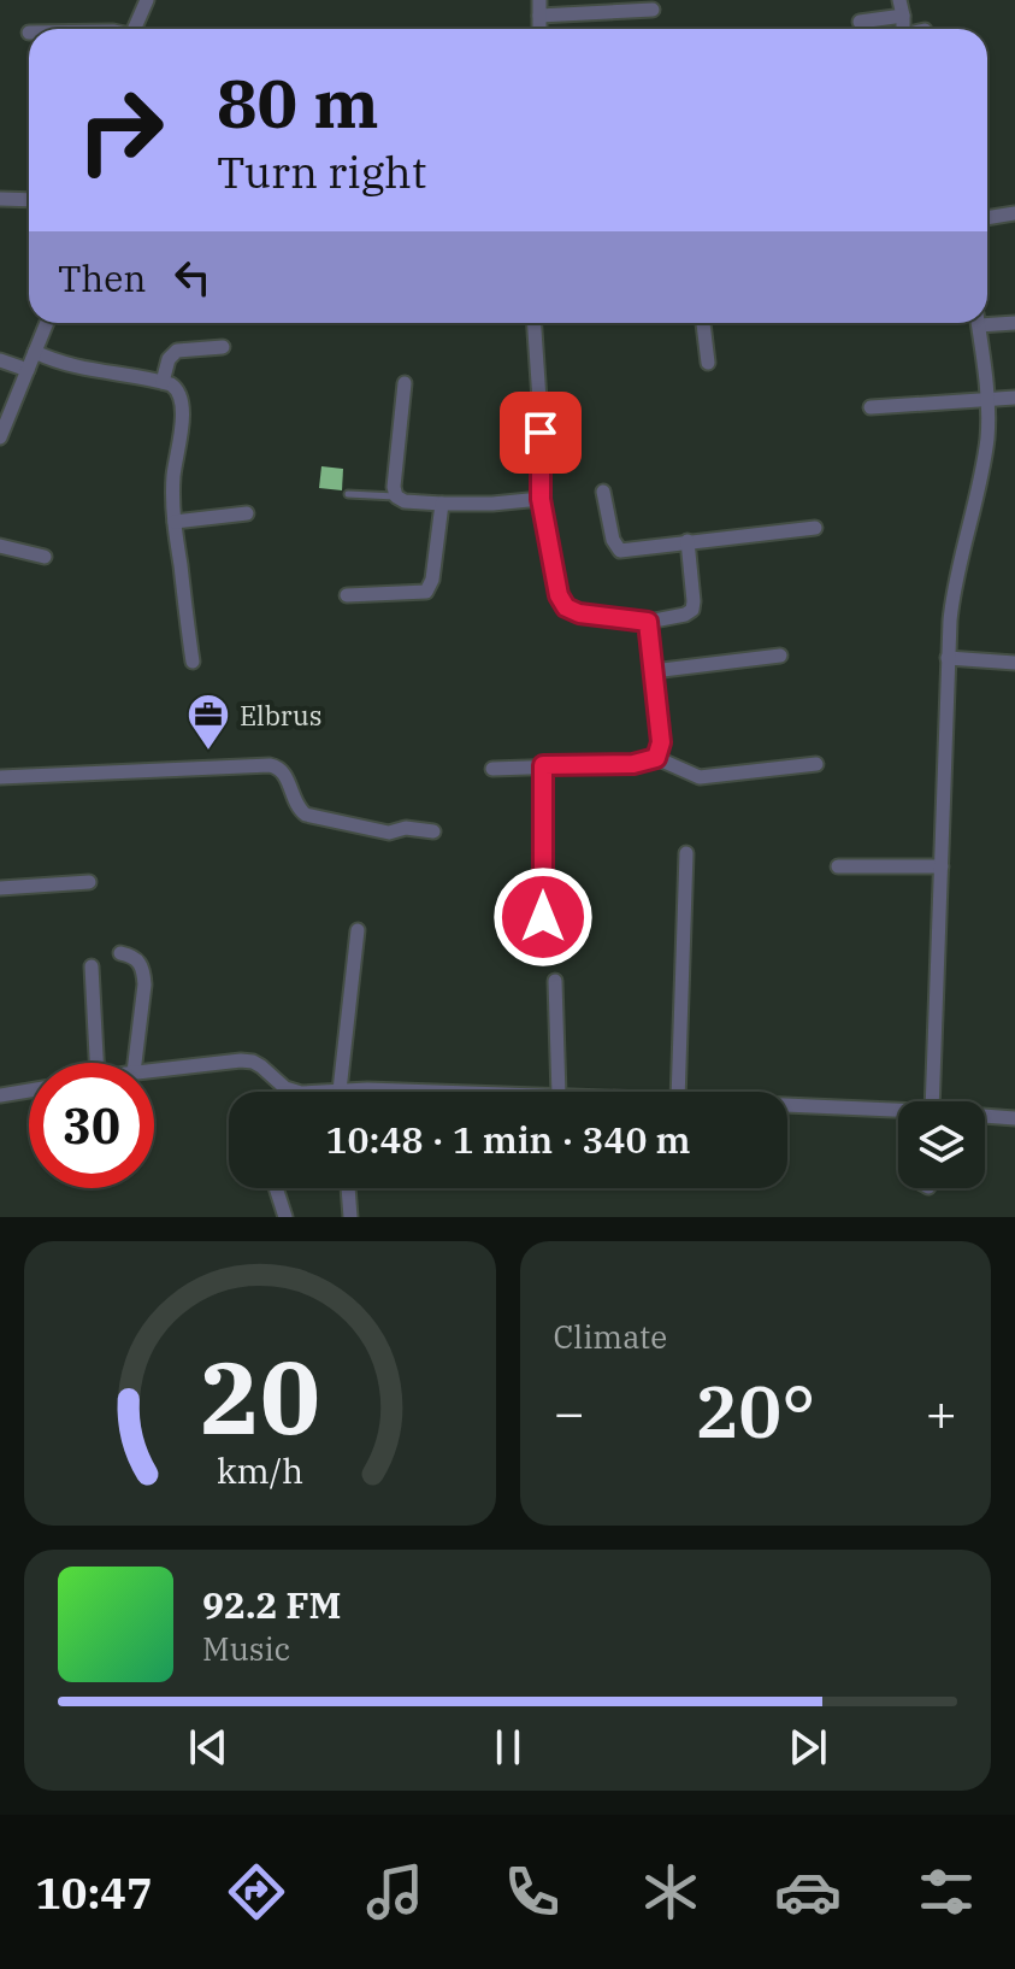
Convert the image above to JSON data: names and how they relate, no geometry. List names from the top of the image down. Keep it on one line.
{"places":{"office":["Elbrus"]},"page":{"turn":["80 m","Turn right"],"then":"Then","limit":"30","trip":"10:48 · 1 min · 340 m","tile":"Climate","heat":["−","20°","+"],"song":["92.2 FM","Music"],"tabs":"10:47","gauge":["20","km/h"]}}
